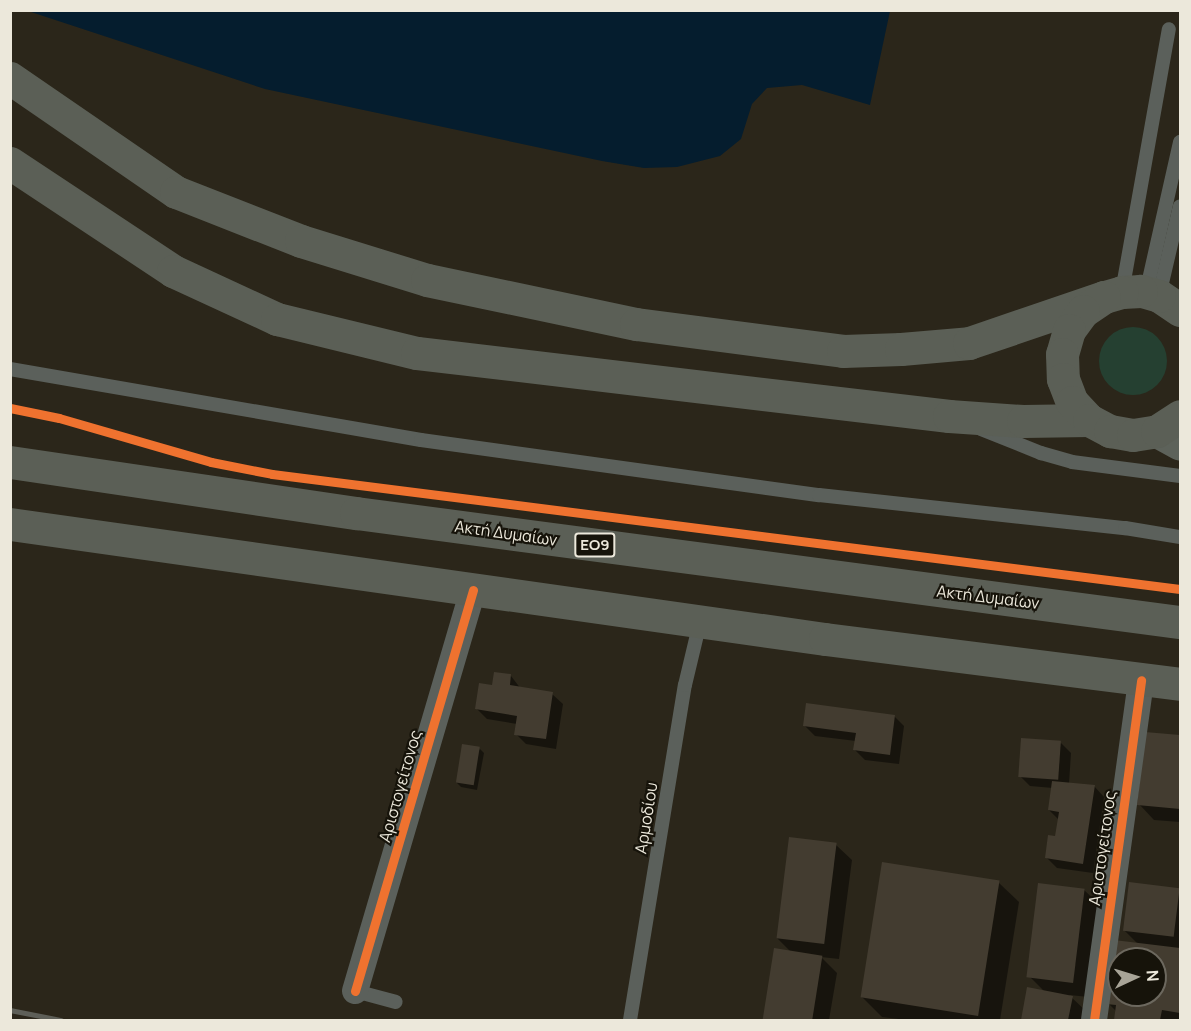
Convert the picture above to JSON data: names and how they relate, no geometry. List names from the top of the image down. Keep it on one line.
{"streets":{"main road":["Ακτή Δυμαίων","ΕΟ9"],"street":["Αριστογείτονος"],"lane":["Αρμοδίου"]},"north":"right"}
